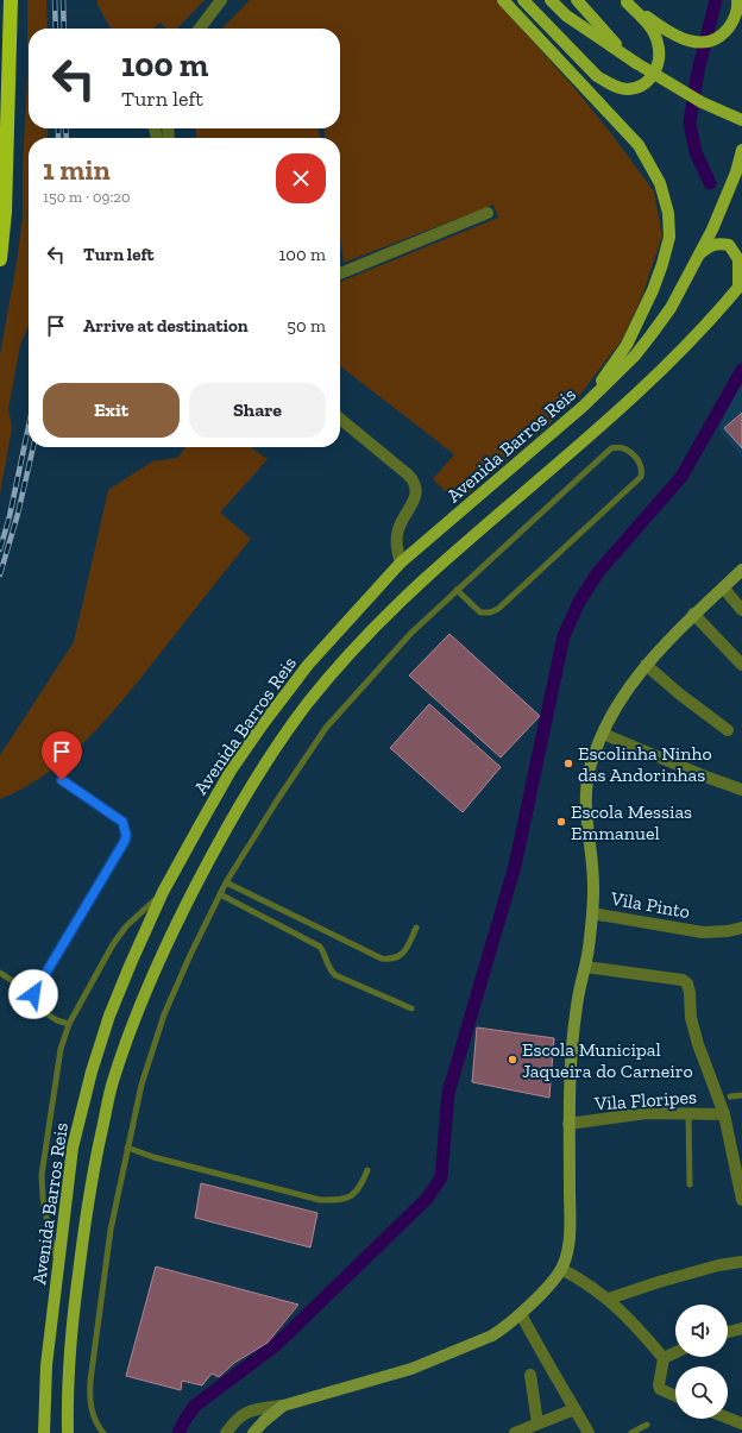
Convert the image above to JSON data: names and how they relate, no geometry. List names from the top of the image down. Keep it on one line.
{"streets":{"main road":["Avenida Barros Reis"],"street":["Vila Pinto","Vila Floripes"]},"places":["Escolinha Ninho das Andorinhas","Escola Messias Emmanuel","Escola Municipal Jaqueira do Carneiro"],"page":{"turn":["100 m","Turn left"],"heading":["1 min","150 m · 09:20"],"list":[{"name":"Turn left","value":"100 m"},{"name":"Arrive at destination","value":"50 m"}],"buttons":["Exit","Share"]}}
